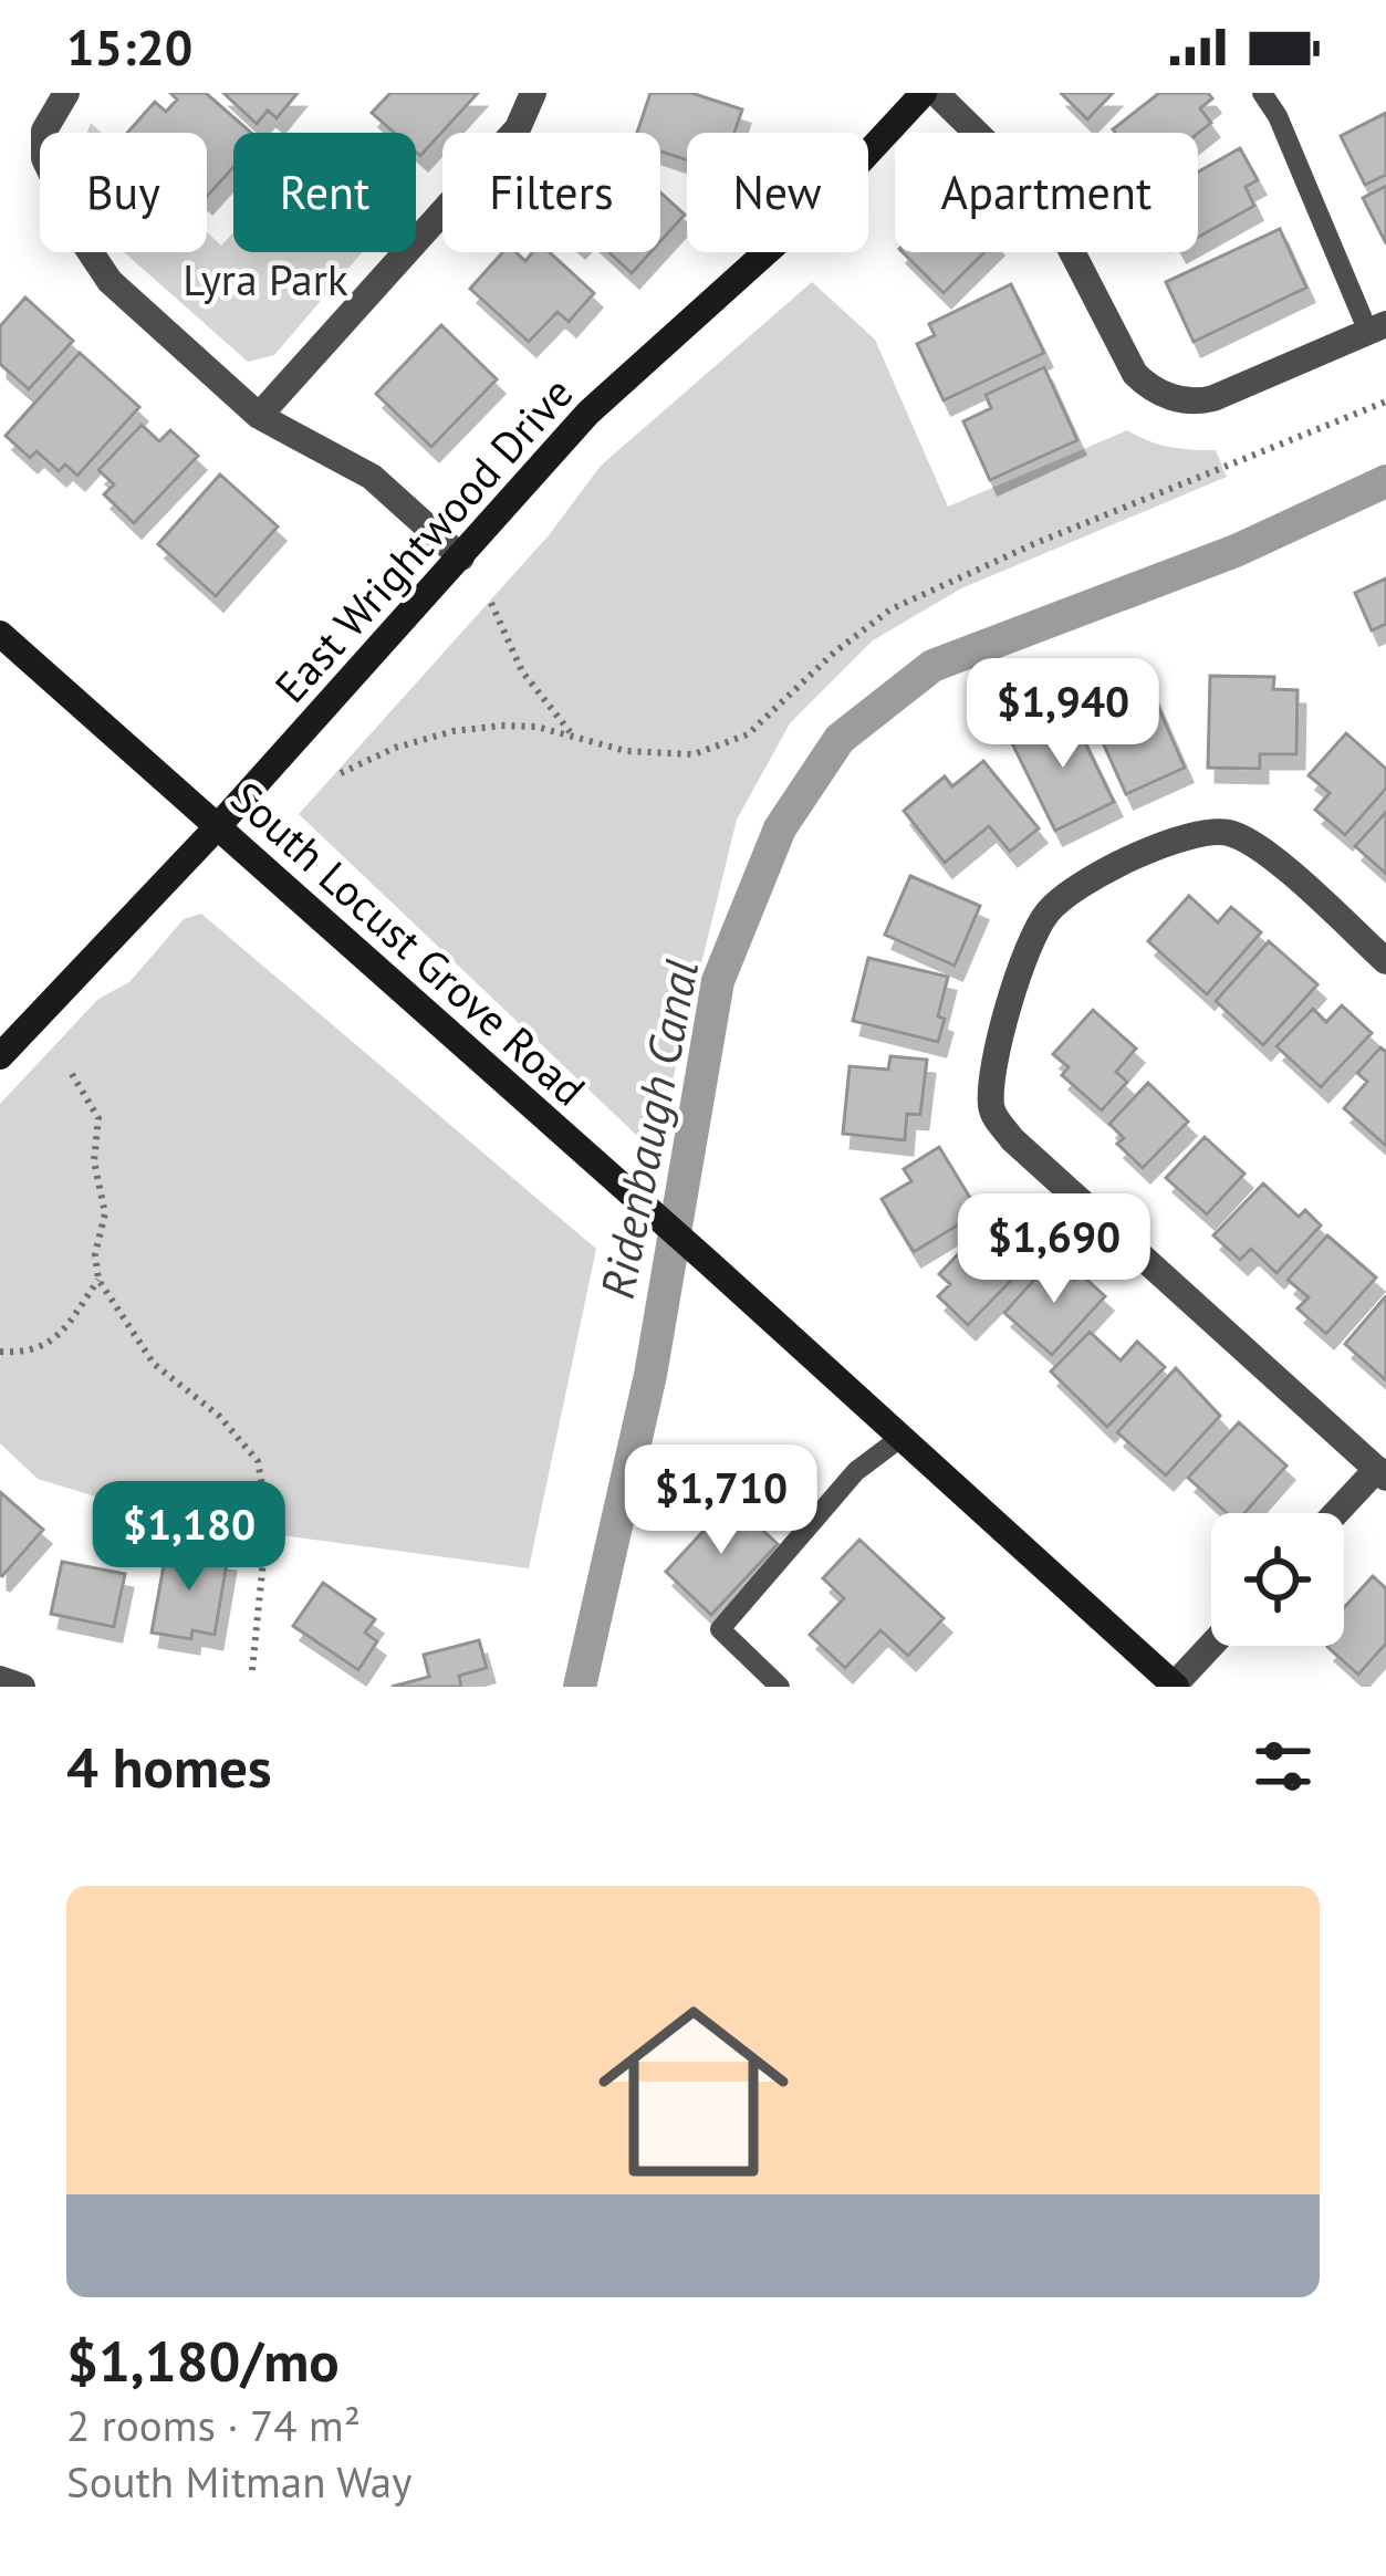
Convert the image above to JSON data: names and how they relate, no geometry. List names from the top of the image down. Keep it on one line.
{"streets":{"main road":["East Wrightwood Drive","South Locust Grove Road"]},"crossings":[["East Wrightwood Drive","South Locust Grove Road"]],"water":["Ridenbaugh Canal"],"parks":["Lyra Park"],"page":{"status":"15:20","chip":["Buy","Rent","Filters","New","Apartment"],"price":["$1,940","$1,690","$1,710","$1,180"],"heading":"4 homes","list":[{"name":"$1,180/mo","note":"2 rooms · 74 m² · South Mitman Way"}]}}
